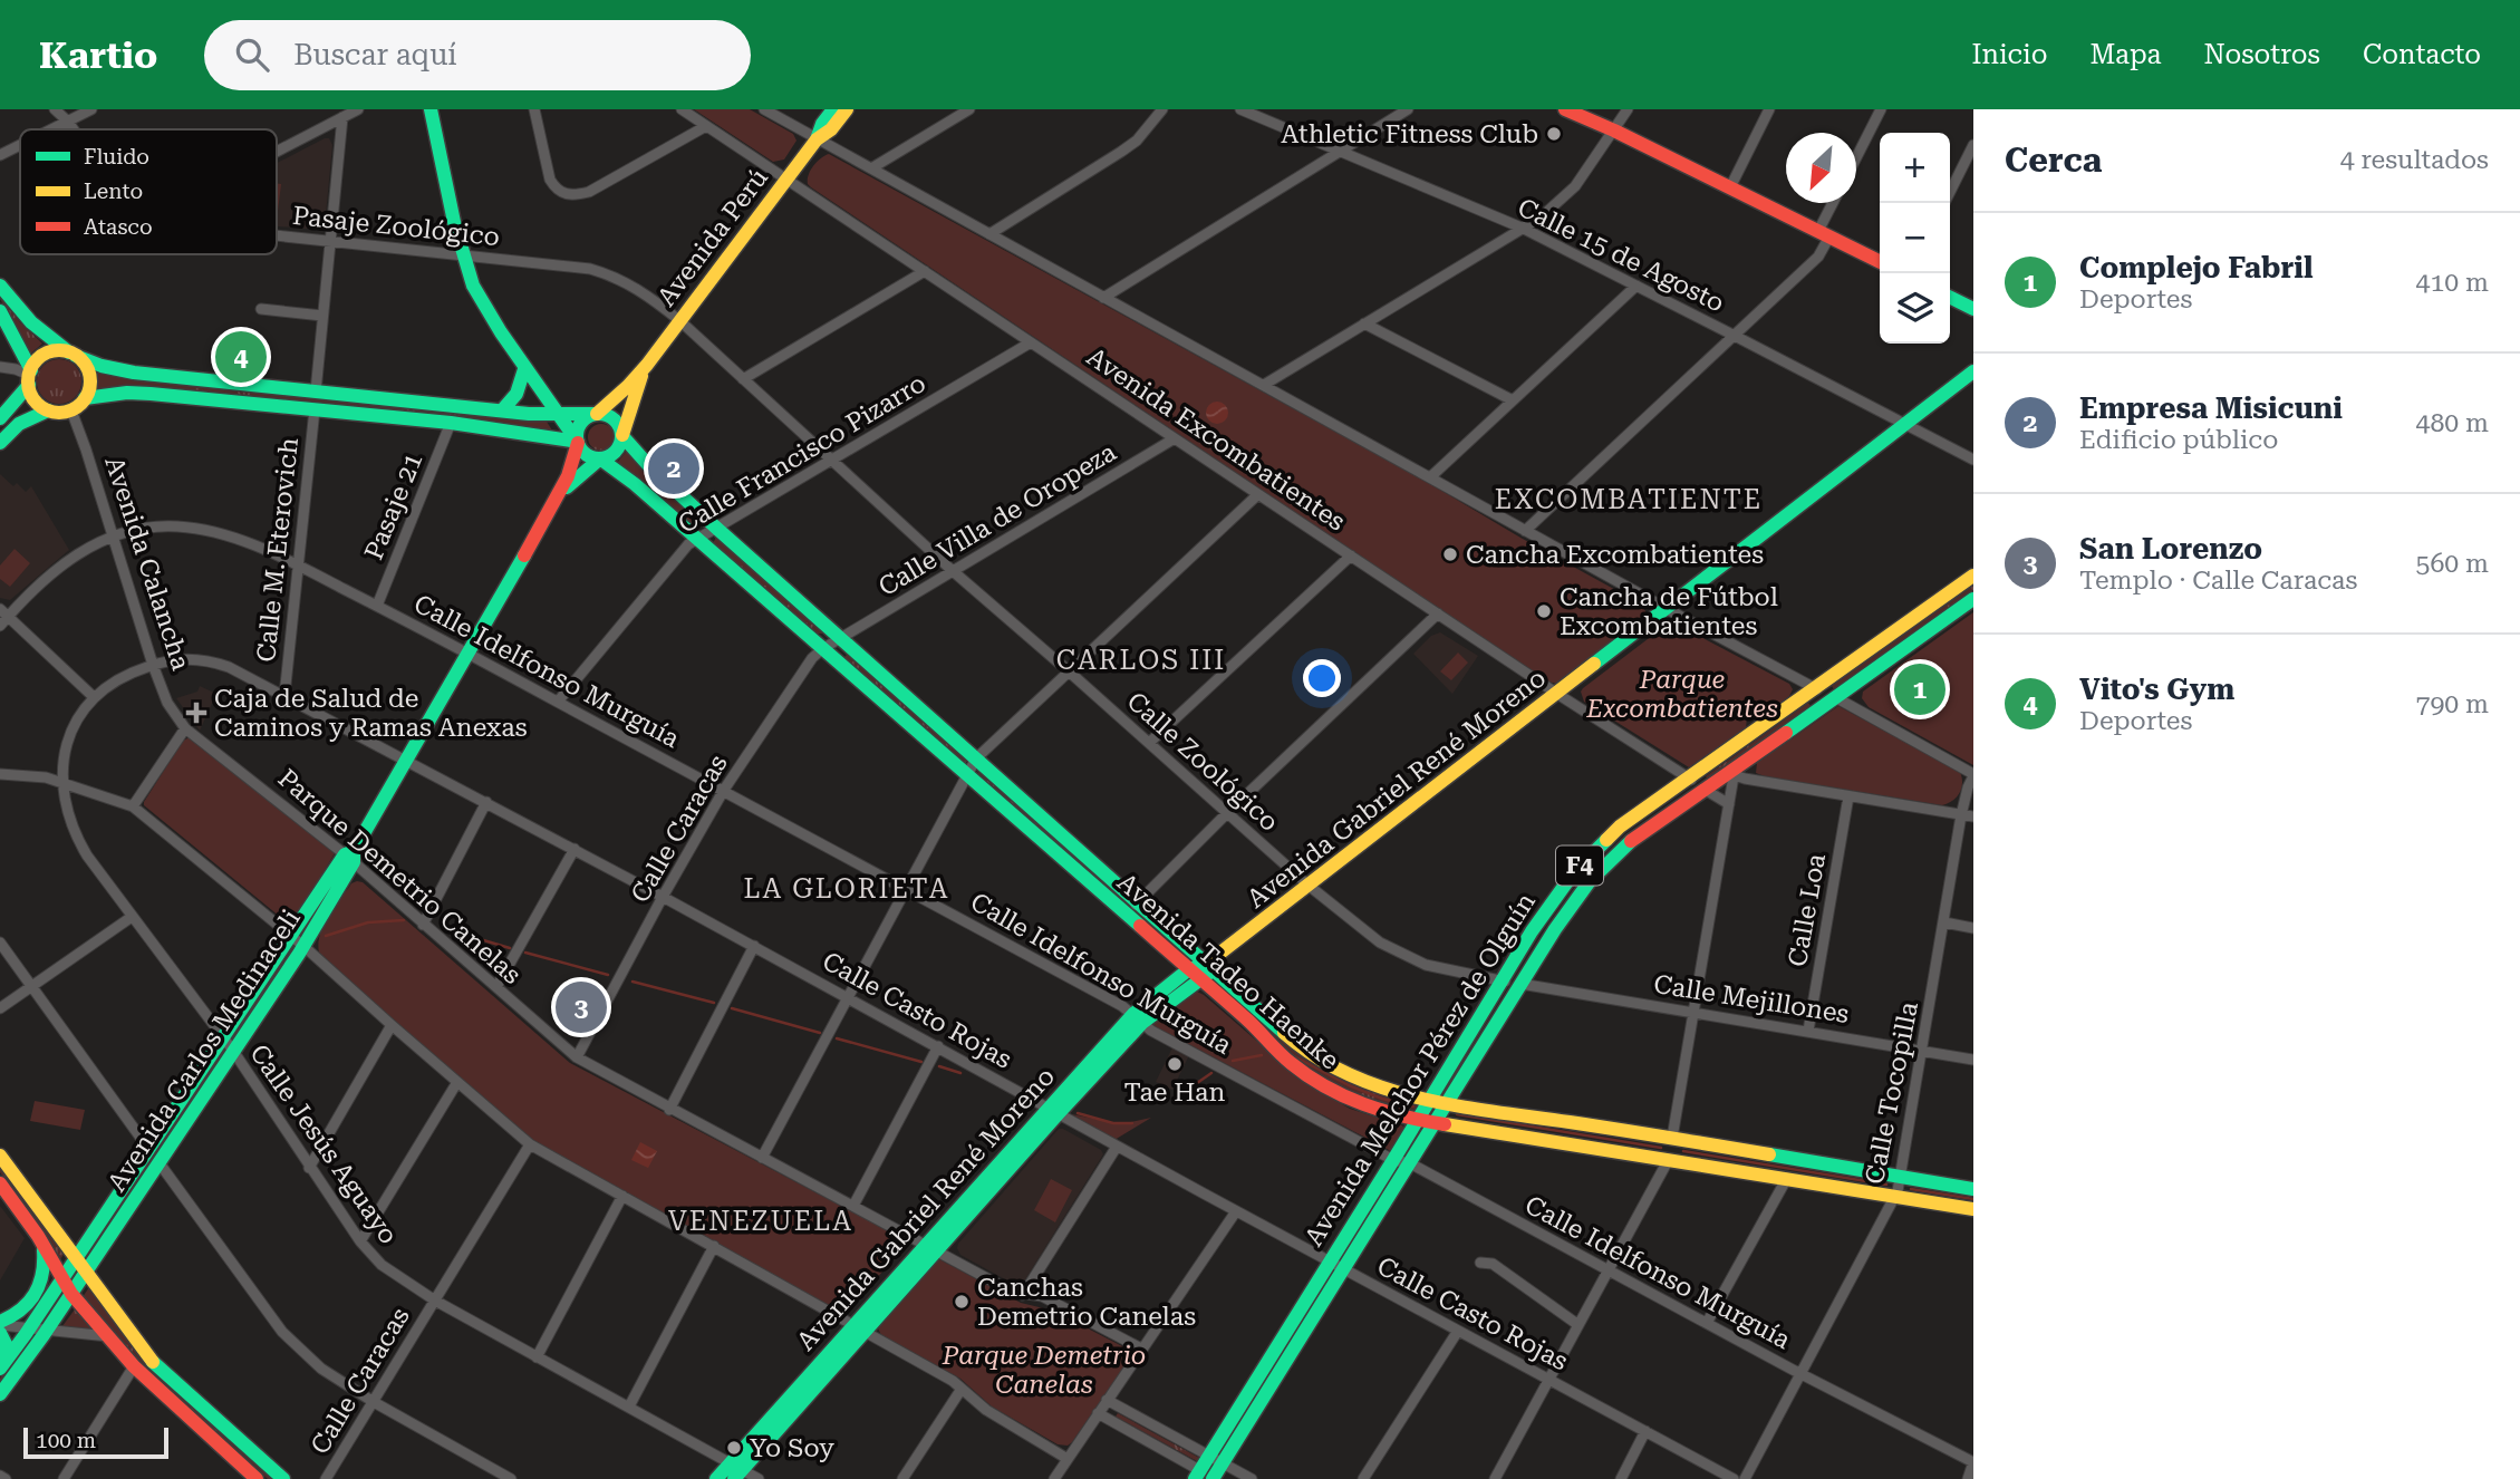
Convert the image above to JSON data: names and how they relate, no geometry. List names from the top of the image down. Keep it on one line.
{"streets":{"main road":["Avenida Perú","Avenida Gabriel René Moreno","F4","Avenida Tadeo Haenke","Avenida Carlos Medinaceli","Avenida Melchor Pérez de Olguín"],"street":["Pasaje Zoológico","Calle 15 de Agosto","Avenida Excombatientes","Calle Francisco Pizarro","Pasaje 21","Calle Villa de Oropeza","Calle M. Eterovich","Avenida Calancha","Calle Idelfonso Murguía","Calle Zoológico","Calle Caracas","Parque Demetrio Canelas","Calle Loa","Calle Mejillones","Calle Casto Rojas","Calle Tocopilla","Calle Jesús Aguayo"]},"crossings":[["Pasaje Zoológico","Avenida Perú"],["Pasaje Zoológico","Calle Zoológico"],["Avenida Perú","Avenida Excombatientes"],["Avenida Perú","Calle Zoológico"],["Avenida Perú","Avenida Tadeo Haenke"],["Avenida Perú","Avenida Carlos Medinaceli"],["Calle 15 de Agosto","Avenida Gabriel René Moreno"],["Avenida Excombatientes","Calle Francisco Pizarro"],["Avenida Excombatientes","Calle Villa de Oropeza"],["Avenida Excombatientes","Avenida Gabriel René Moreno"],["Avenida Excombatientes","Avenida Melchor Pérez de Olguín"],["Calle Francisco Pizarro","Calle Idelfonso Murguía"],["Calle Francisco Pizarro","Calle Zoológico"],["Calle Francisco Pizarro","Avenida Tadeo Haenke"],["Pasaje 21","Calle Idelfonso Murguía"],["Calle Villa de Oropeza","Calle Zoológico"],["Calle Villa de Oropeza","Calle Caracas"],["Calle Villa de Oropeza","Avenida Tadeo Haenke"],["Calle M. Eterovich","Calle Idelfonso Murguía"],["Calle M. Eterovich","Calle Casto Rojas"],["Avenida Calancha","Calle Idelfonso Murguía"],["Avenida Calancha","Parque Demetrio Canelas"],["Avenida Calancha","Calle Casto Rojas"],["Avenida Calancha","Calle Jesús Aguayo"],["Calle Idelfonso Murguía","Avenida Gabriel René Moreno"],["Calle Idelfonso Murguía","Calle Caracas"],["Calle Idelfonso Murguía","Avenida Carlos Medinaceli"],["Calle Idelfonso Murguía","Avenida Melchor Pérez de Olguín"],["Calle Idelfonso Murguía","Calle Tocopilla"],["Calle Zoológico","Avenida Gabriel René Moreno"],["Calle Zoológico","Calle Mejillones"],["Calle Zoológico","Avenida Melchor Pérez de Olguín"],["Avenida Gabriel René Moreno","Parque Demetrio Canelas"],["Avenida Gabriel René Moreno","Avenida Tadeo Haenke"],["Avenida Gabriel René Moreno","Calle Casto Rojas"],["Avenida Gabriel René Moreno","Calle Jesús Aguayo"],["Calle Caracas","Parque Demetrio Canelas"],["Calle Caracas","Avenida Tadeo Haenke"],["Calle Caracas","Calle Casto Rojas"],["Calle Caracas","Calle Jesús Aguayo"],["Parque Demetrio Canelas","Avenida Carlos Medinaceli"],["Calle Loa","Calle Mejillones"],["Avenida Tadeo Haenke","Avenida Carlos Medinaceli"],["Avenida Tadeo Haenke","Avenida Melchor Pérez de Olguín"],["Avenida Tadeo Haenke","Calle Tocopilla"],["Calle Mejillones","Avenida Melchor Pérez de Olguín"],["Calle Mejillones","Calle Tocopilla"],["Calle Casto Rojas","Avenida Carlos Medinaceli"],["Calle Casto Rojas","Avenida Melchor Pérez de Olguín"],["Calle Casto Rojas","Calle Jesús Aguayo"],["Avenida Carlos Medinaceli","Calle Jesús Aguayo"]],"districts":["EXCOMBATIENTE","CARLOS III","LA GLORIETA","VENEZUELA"],"parks":["Parque Excombatientes","Parque Demetrio Canelas"],"places":{"other":["Athletic Fitness Club","Cancha Excombatientes","Cancha de Fútbol Excombatientes","Tae Han","Canchas Demetrio Canelas","Yo Soy"],"health":["Caja de Salud de Caminos y Ramas Anexas"]},"legend":["Fluido","Lento","Atasco"],"scale_bar":"100 m","north":"bottom left","page":{"header":"Kartio","search":"Buscar aquí","nav":["Inicio","Mapa","Nosotros","Contacto"],"heading":["Cerca","4 resultados"],"map_buttons":["+","−"],"list":[{"mark":"1","name":"Complejo Fabril","note":"Deportes","value":"410 m"},{"mark":"2","name":"Empresa Misicuni","note":"Edificio público","value":"480 m"},{"mark":"3","name":"San Lorenzo","note":"Templo · Calle Caracas","value":"560 m"},{"mark":"4","name":"Vito's Gym","note":"Deportes","value":"790 m"}],"pins":["4","2","1","3"],"scale":"100 m"}}
